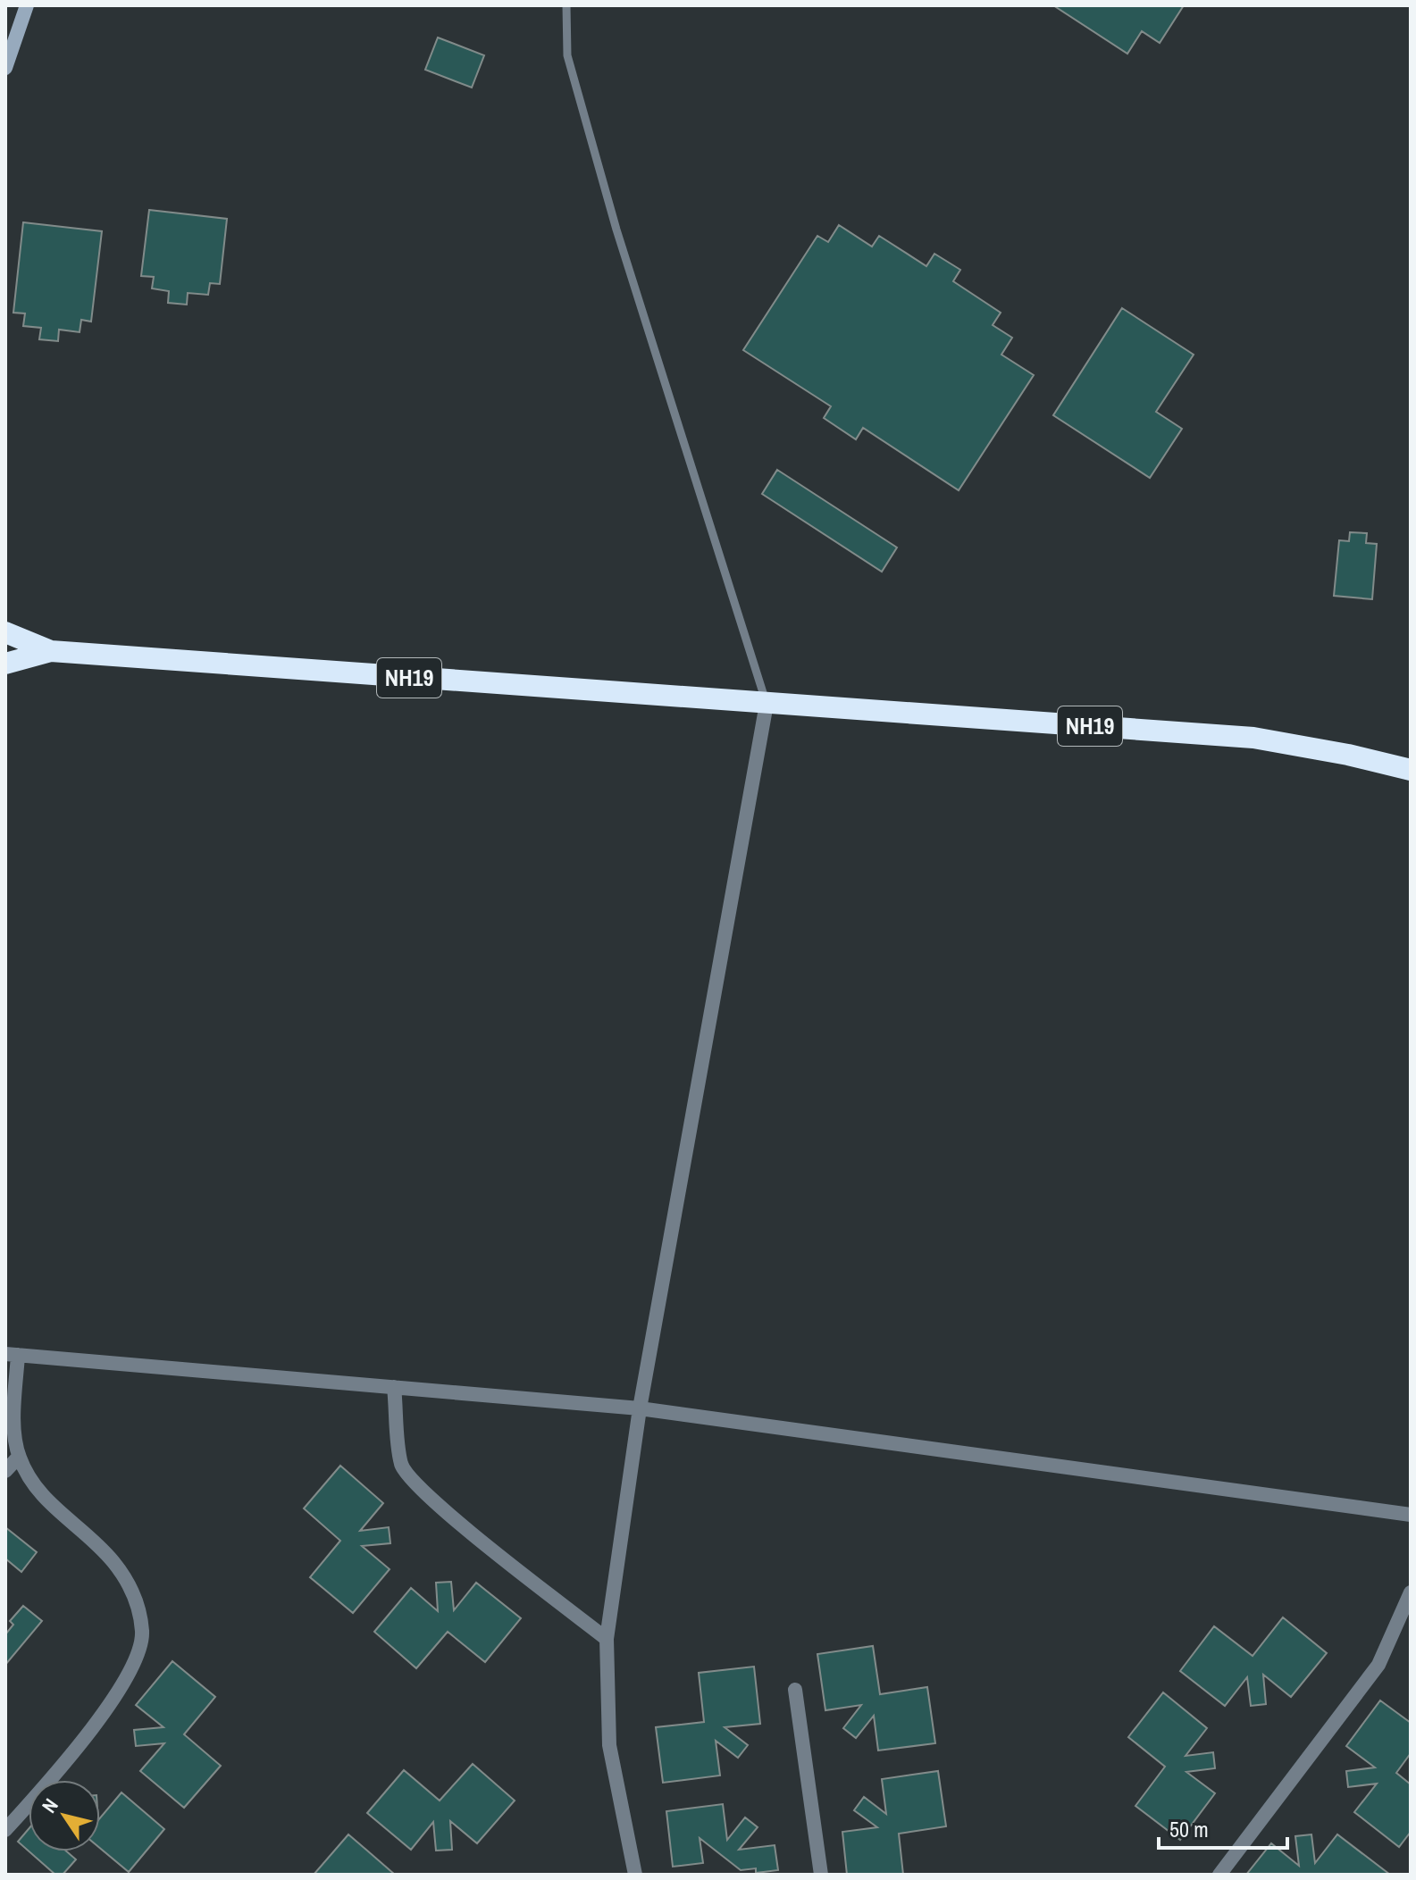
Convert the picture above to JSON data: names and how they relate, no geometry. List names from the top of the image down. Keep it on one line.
{"streets":{"highway":["NH19"]},"scale_bar":"50 m","north":"top left"}
